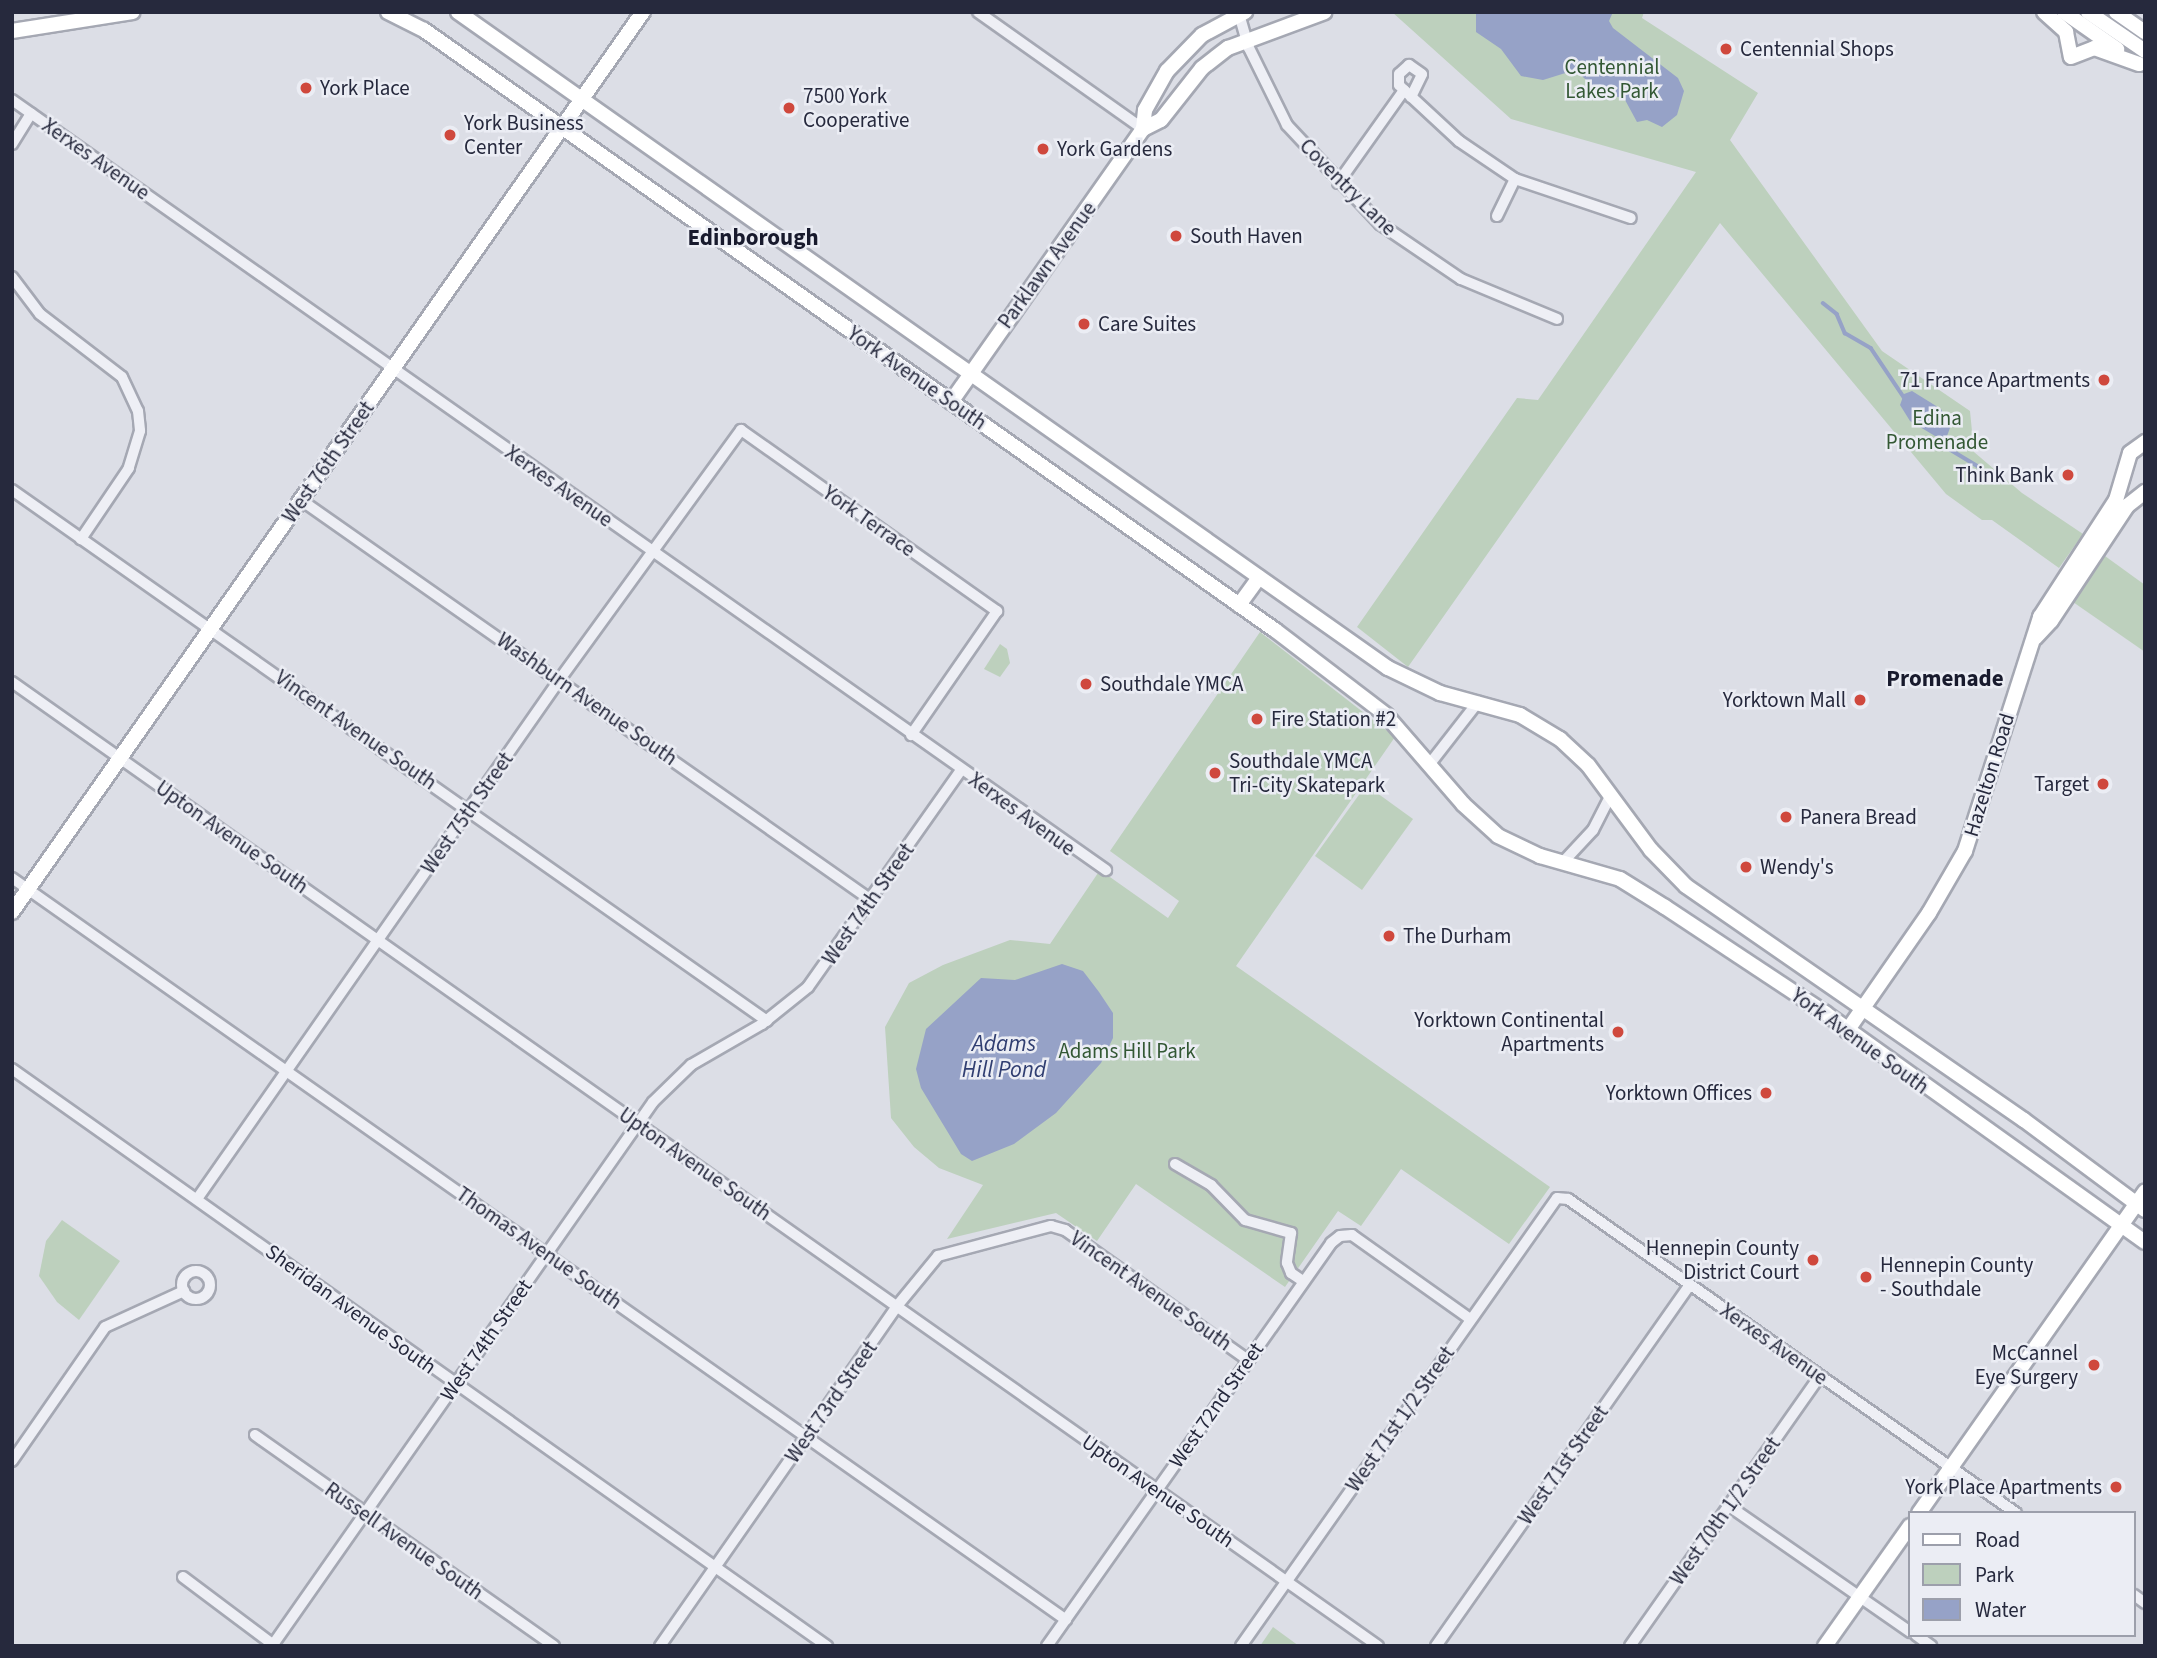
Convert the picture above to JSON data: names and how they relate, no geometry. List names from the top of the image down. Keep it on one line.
{"streets":{"street":["Xerxes Avenue","Coventry Lane","Parklawn Avenue","York Avenue South","West 76th Street","York Terrace","Washburn Avenue South","Vincent Avenue South","Hazelton Road","West 75th Street","Upton Avenue South","West 74th Street","Thomas Avenue South","Sheridan Avenue South","West 73rd Street","West 72nd Street","West 71st 1/2 Street","West 71st Street","West 70th 1/2 Street","Russell Avenue South"]},"crossings":[["Xerxes Avenue","West 76th Street"],["Xerxes Avenue","York Terrace"],["Xerxes Avenue","West 75th Street"],["Xerxes Avenue","West 74th Street"],["Xerxes Avenue","West 71st 1/2 Street"],["Xerxes Avenue","West 71st Street"],["Xerxes Avenue","West 70th 1/2 Street"],["Coventry Lane","Parklawn Avenue"],["Parklawn Avenue","York Avenue South"],["York Avenue South","West 76th Street"],["York Avenue South","Hazelton Road"],["West 76th Street","Washburn Avenue South"],["West 76th Street","Vincent Avenue South"],["West 76th Street","Upton Avenue South"],["West 76th Street","Thomas Avenue South"],["York Terrace","West 75th Street"],["Washburn Avenue South","West 75th Street"],["Washburn Avenue South","West 74th Street"],["Vincent Avenue South","West 75th Street"],["Vincent Avenue South","West 74th Street"],["Vincent Avenue South","West 73rd Street"],["Vincent Avenue South","West 72nd Street"],["West 75th Street","Upton Avenue South"],["West 75th Street","Thomas Avenue South"],["West 75th Street","Sheridan Avenue South"],["Upton Avenue South","West 74th Street"],["Upton Avenue South","West 73rd Street"],["Upton Avenue South","West 72nd Street"],["Upton Avenue South","West 71st 1/2 Street"],["West 74th Street","Thomas Avenue South"],["West 74th Street","Sheridan Avenue South"],["West 74th Street","Russell Avenue South"],["Thomas Avenue South","West 73rd Street"],["Thomas Avenue South","West 72nd Street"],["Sheridan Avenue South","West 73rd Street"],["West 72nd Street","West 71st 1/2 Street"]],"districts":["Edinborough","Promenade"],"water":["Adams Hill Pond"],"parks":["Centennial Lakes Park","Edina Promenade","Adams Hill Park"],"places":["Centennial Shops","York Place","7500 York Cooperative","York Business Center","York Gardens","South Haven","Care Suites","71 France Apartments","Think Bank","Southdale YMCA","Yorktown Mall","Fire Station #2","Southdale YMCA Tri-City Skatepark","Target","Panera Bread","Wendy's","The Durham","Yorktown Continental Apartments","Yorktown Offices","Hennepin County District Court","Hennepin County - Southdale","McCannel Eye Surgery","York Place Apartments"],"legend":["Road","Park","Water"]}
